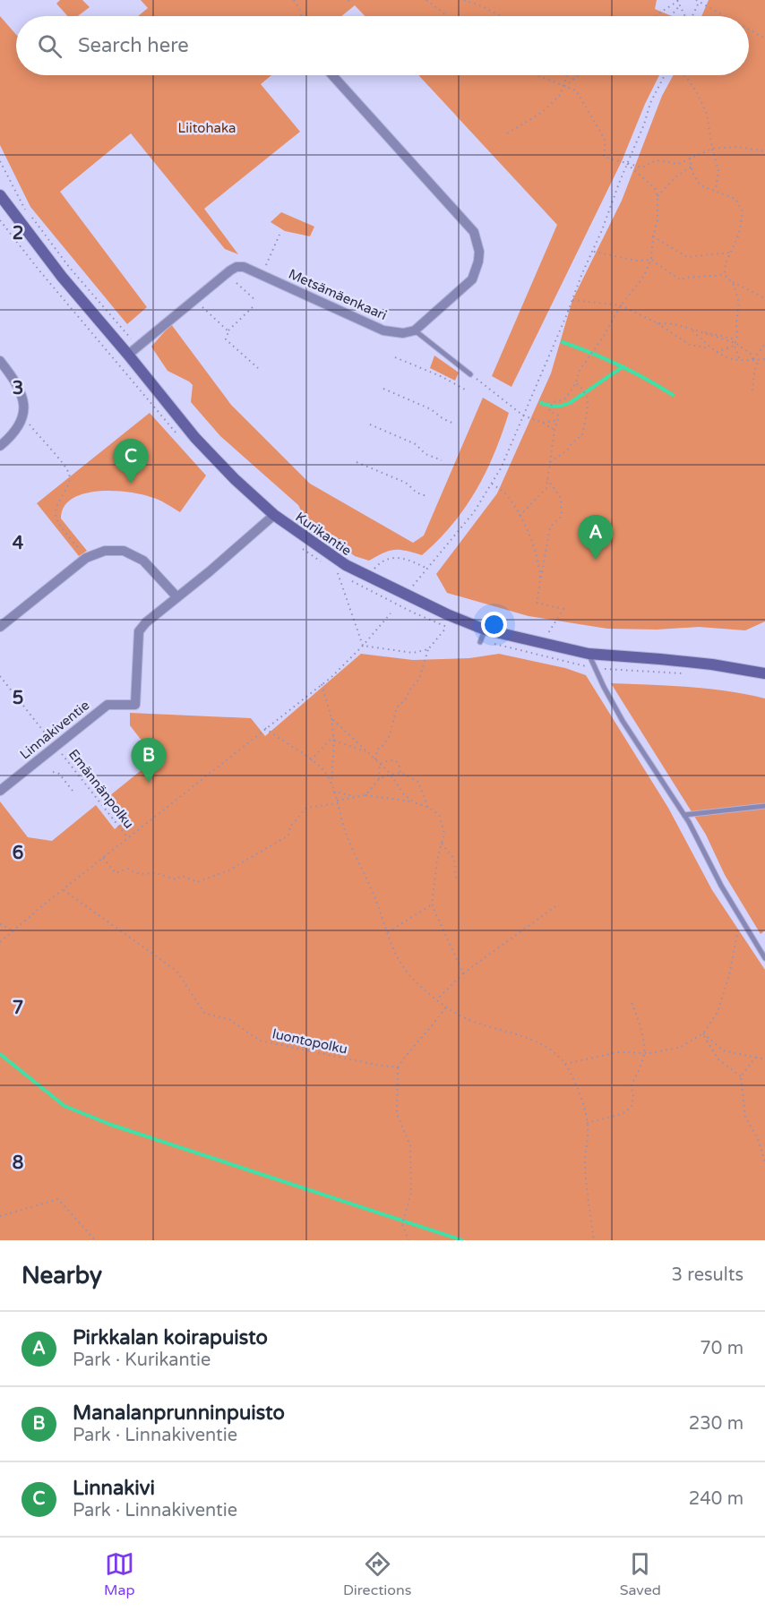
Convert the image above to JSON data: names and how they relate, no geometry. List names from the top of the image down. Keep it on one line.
{"streets":{"main road":["Kurikantie"],"street":["Metsämäenkaari","Linnakiventie"],"path":["Emännänpolku","luontopolku"]},"crossings":[["Metsämäenkaari","Kurikantie"],["Kurikantie","Linnakiventie"],["Linnakiventie","Emännänpolku"]],"parks":["Liitohaka"],"page":{"search":"Search here","pins":["C","A","B"],"heading":["Nearby","3 results"],"list":[{"mark":"A","name":"Pirkkalan koirapuisto","note":"Park · Kurikantie","value":"70 m"},{"mark":"B","name":"Manalanprunninpuisto","note":"Park · Linnakiventie","value":"230 m"},{"mark":"C","name":"Linnakivi","note":"Park · Linnakiventie","value":"240 m"}],"nav":["Map","Directions","Saved"]},"grid":{"rows":["2","3","4","5","6","7","8"]}}
